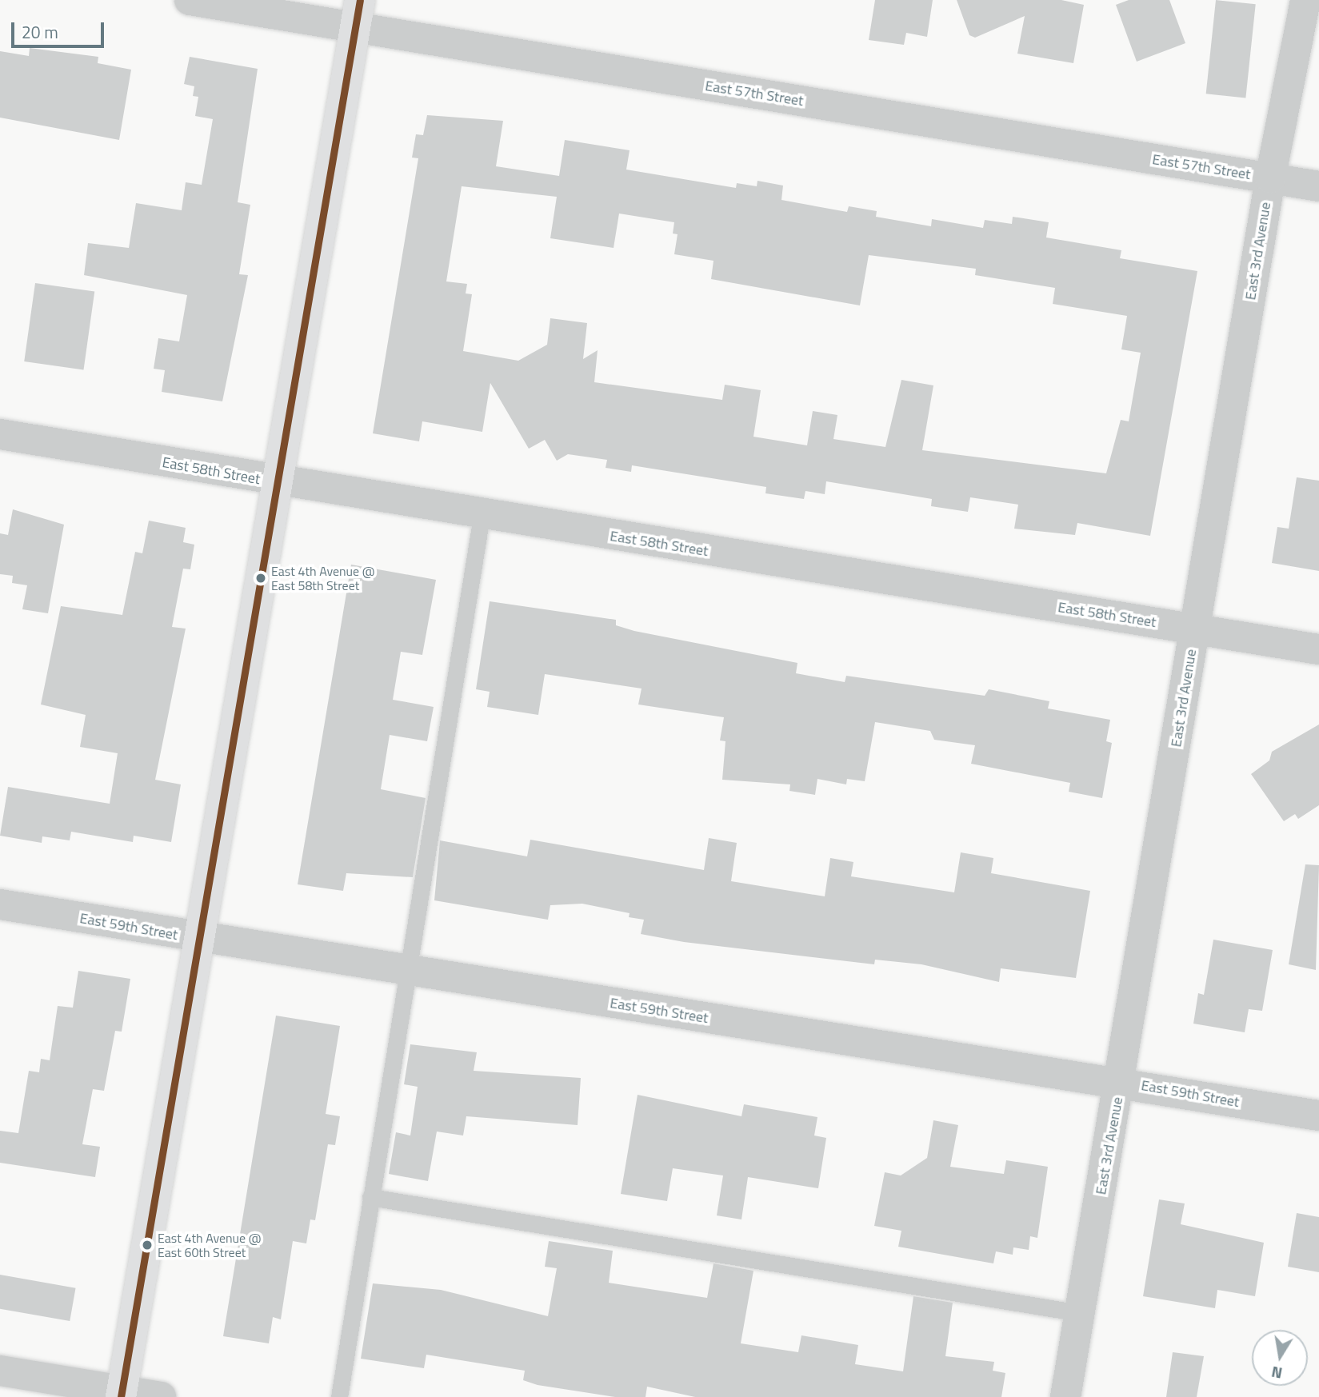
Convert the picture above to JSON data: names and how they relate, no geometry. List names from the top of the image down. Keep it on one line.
{"streets":{"street":["East 57th Street","East 3rd Avenue","East 58th Street","East 59th Street"]},"crossings":[["East 57th Street","East 3rd Avenue"],["East 3rd Avenue","East 58th Street"],["East 3rd Avenue","East 59th Street"]],"places":["East 4th Avenue @ East 58th Street","East 4th Avenue @ East 60th Street"],"scale_bar":"20 m","north":"bottom"}
